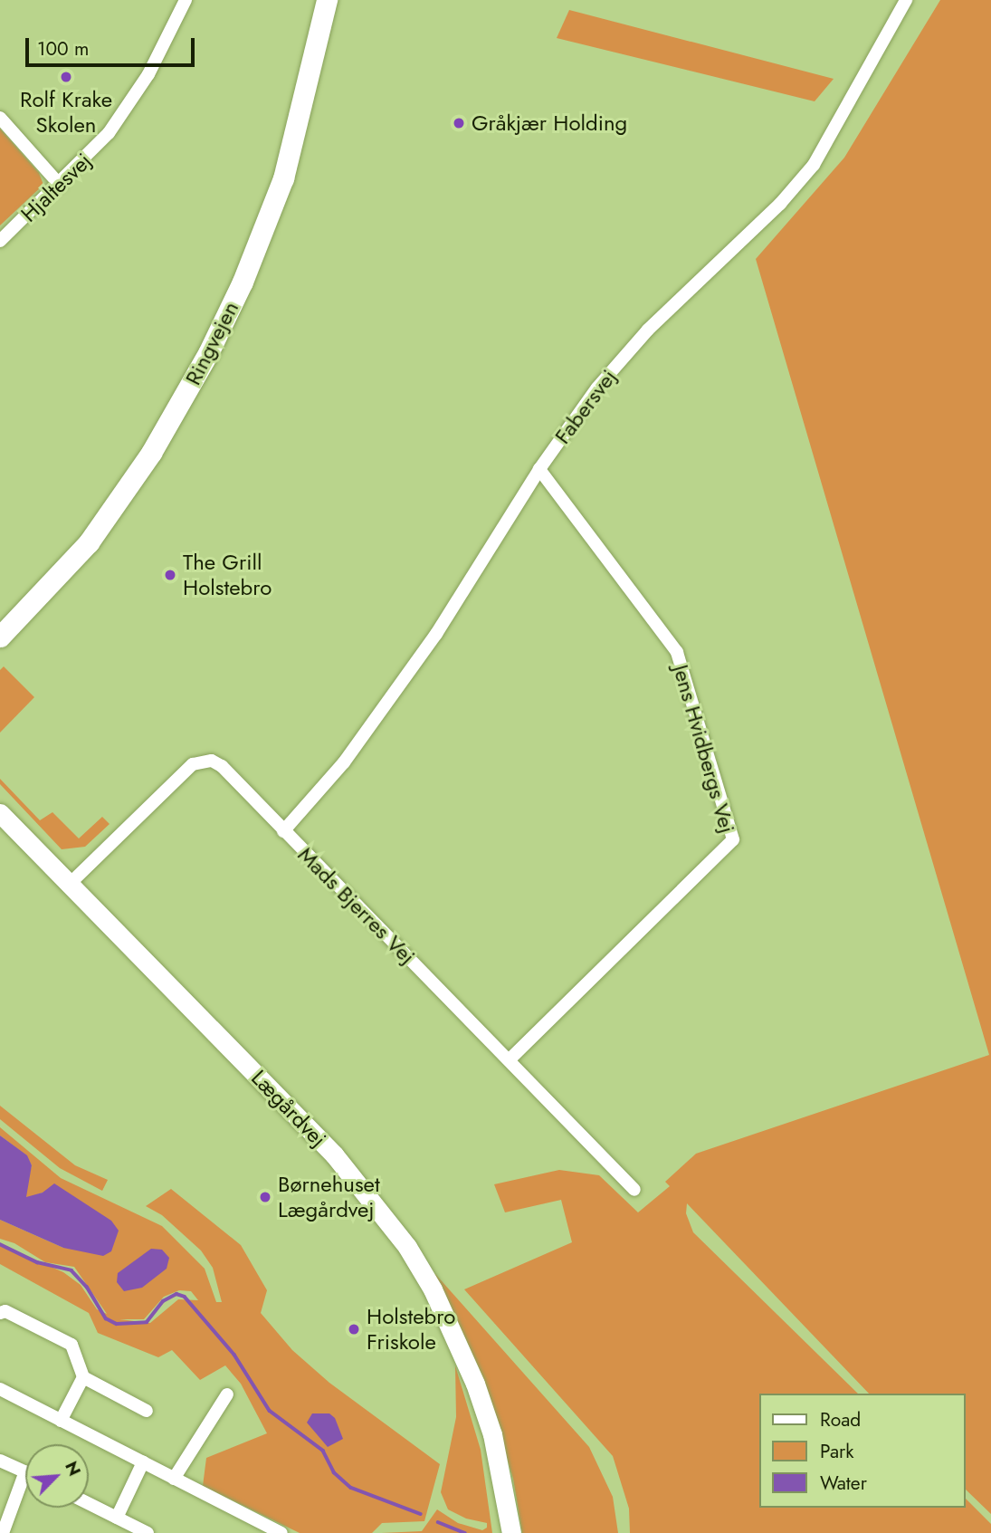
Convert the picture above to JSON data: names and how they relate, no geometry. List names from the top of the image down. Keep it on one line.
{"streets":{"main road":["Ringvejen"],"street":["Hjaltesvej","Fabersvej","Jens Hvidbergs Vej","Mads Bjerres Vej","Lægårdvej"]},"crossings":[["Fabersvej","Jens Hvidbergs Vej"],["Fabersvej","Mads Bjerres Vej"],["Jens Hvidbergs Vej","Mads Bjerres Vej"],["Mads Bjerres Vej","Lægårdvej"]],"places":["Rolf Krake Skolen","Gråkjær Holding","The Grill Holstebro","Børnehuset Lægårdvej","Holstebro Friskole"],"legend":["Road","Park","Water"],"scale_bar":"100 m","north":"top right"}
